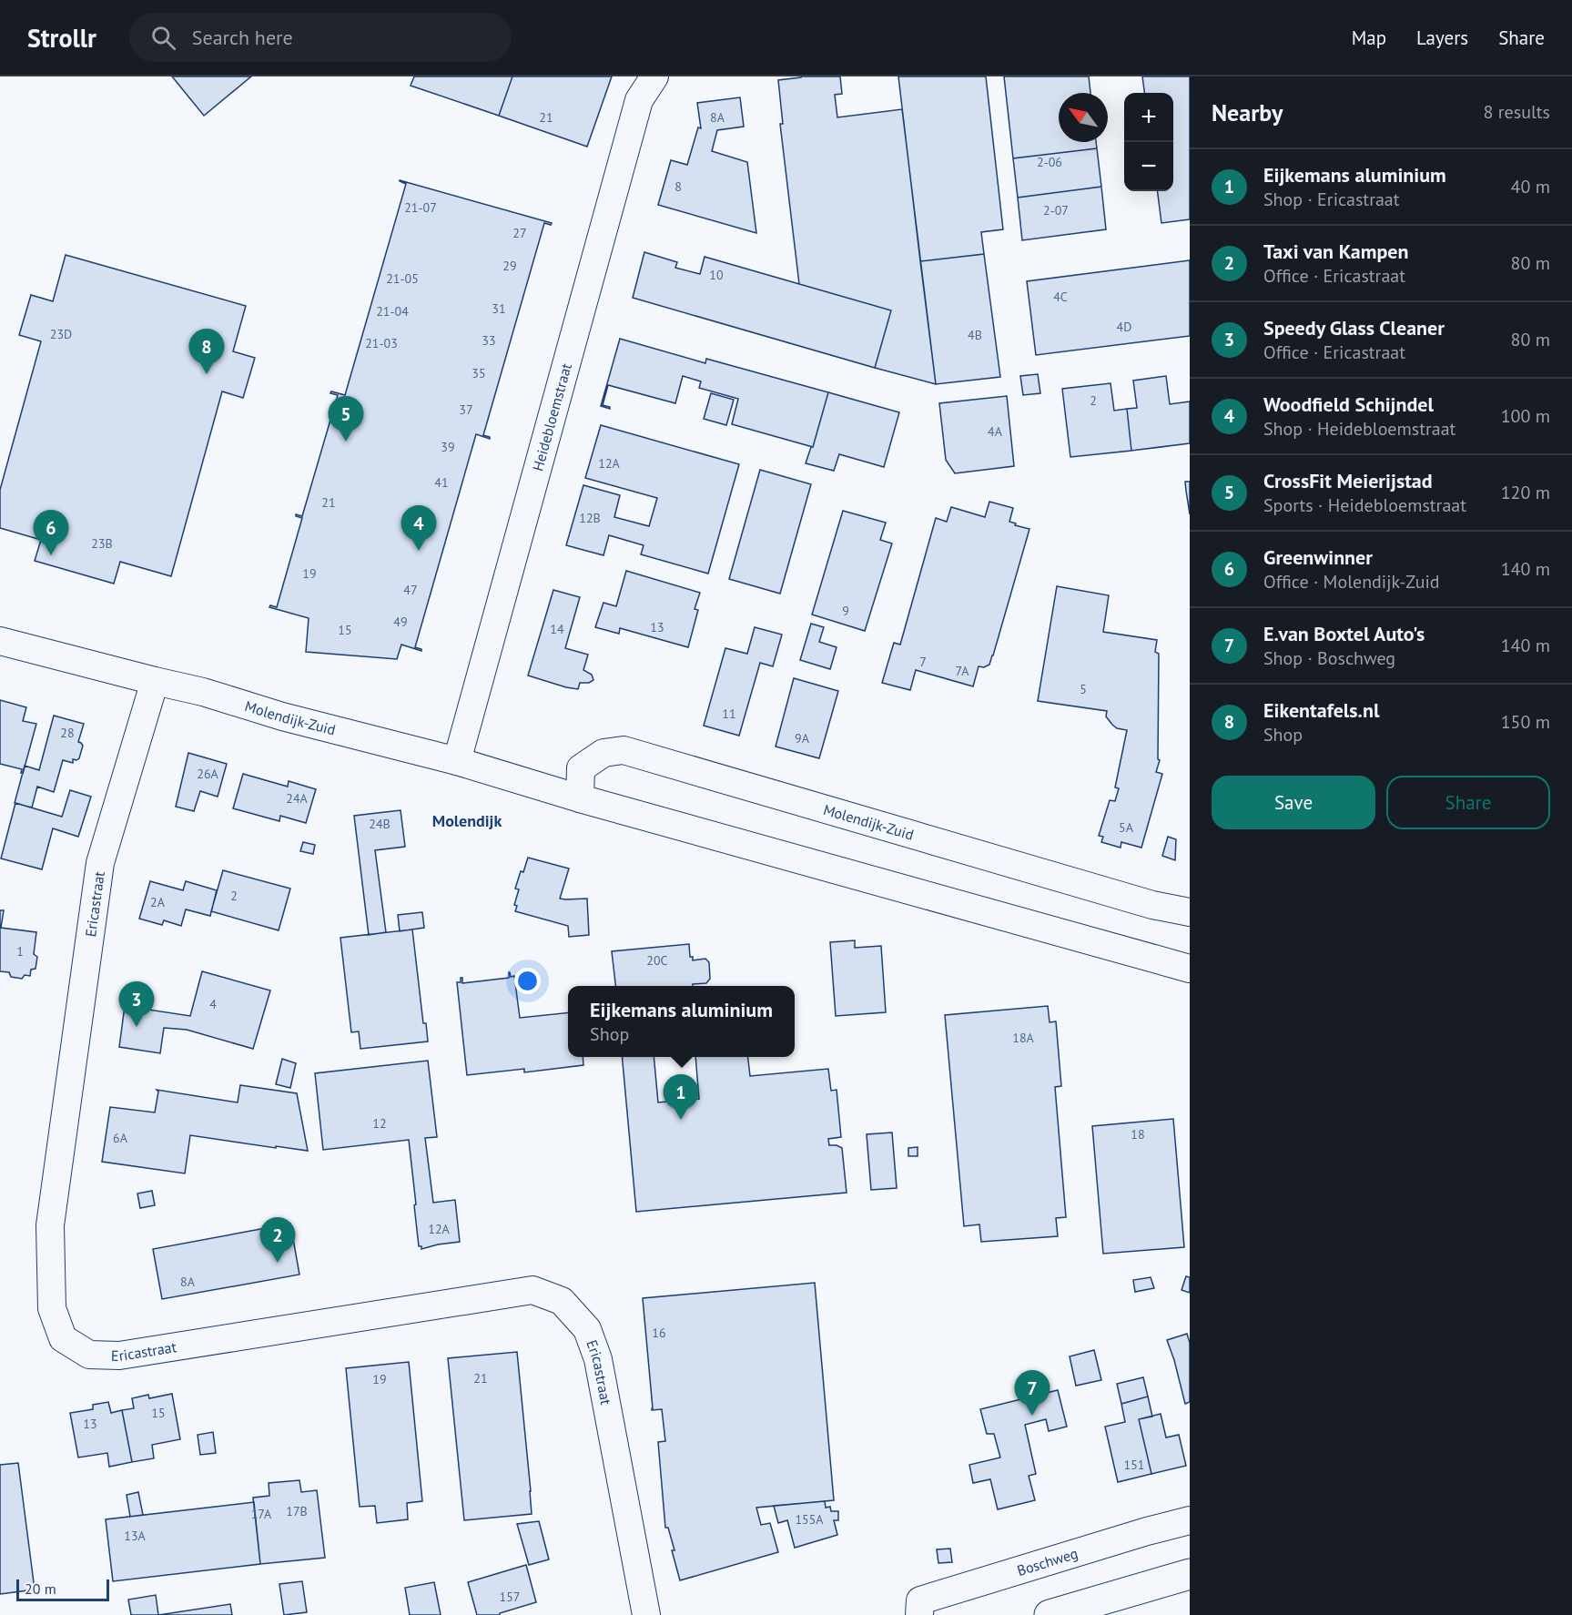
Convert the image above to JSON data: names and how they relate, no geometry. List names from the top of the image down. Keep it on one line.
{"streets":{"street":["Heidebloemstraat","Molendijk-Zuid","Ericastraat","Boschweg"]},"crossings":[["Heidebloemstraat","Molendijk-Zuid"],["Molendijk-Zuid","Ericastraat"]],"districts":["Molendijk"],"house_numbers":["21","8A","2-06","8","21-07","2-07","27","29","10","21-05","4C","31","21-04","4D","23D","4B","33","21-03","35","2","37","4A","39","12A","41","21","12B","23B","19","47","9","49","13","14","15","7","7A","5","11","28","9A","26A","24A","24B","5A","2","2A","1","20C","4","18A","12","18","6A","12A","8A","16","21","19","15","13","151","17B","17A","155A","13A","157"],"scale_bar":"20 m","north":"top left","page":{"header":"Strollr","search":"Search here","nav":["Map","Layers","Share"],"heading":["Nearby","8 results"],"map_buttons":["+","−"],"list":[{"mark":"1","name":"Eijkemans aluminium","note":"Shop · Ericastraat","value":"40 m"},{"mark":"2","name":"Taxi van Kampen","note":"Office · Ericastraat","value":"80 m"},{"mark":"3","name":"Speedy Glass Cleaner","note":"Office · Ericastraat","value":"80 m"},{"mark":"4","name":"Woodfield Schijndel","note":"Shop · Heidebloemstraat","value":"100 m"},{"mark":"5","name":"CrossFit Meierijstad","note":"Sports · Heidebloemstraat","value":"120 m"},{"mark":"6","name":"Greenwinner","note":"Office · Molendijk-Zuid","value":"140 m"},{"mark":"7","name":"E.van Boxtel Auto's","note":"Shop · Boschweg","value":"140 m"},{"mark":"8","name":"Eikentafels.nl","note":"Shop","value":"150 m"}],"pins":["8","5","4","6","3","1","2","7"],"buttons":["Save","Share"],"popup":["Eijkemans aluminium","Shop"],"scale":"20 m"}}
